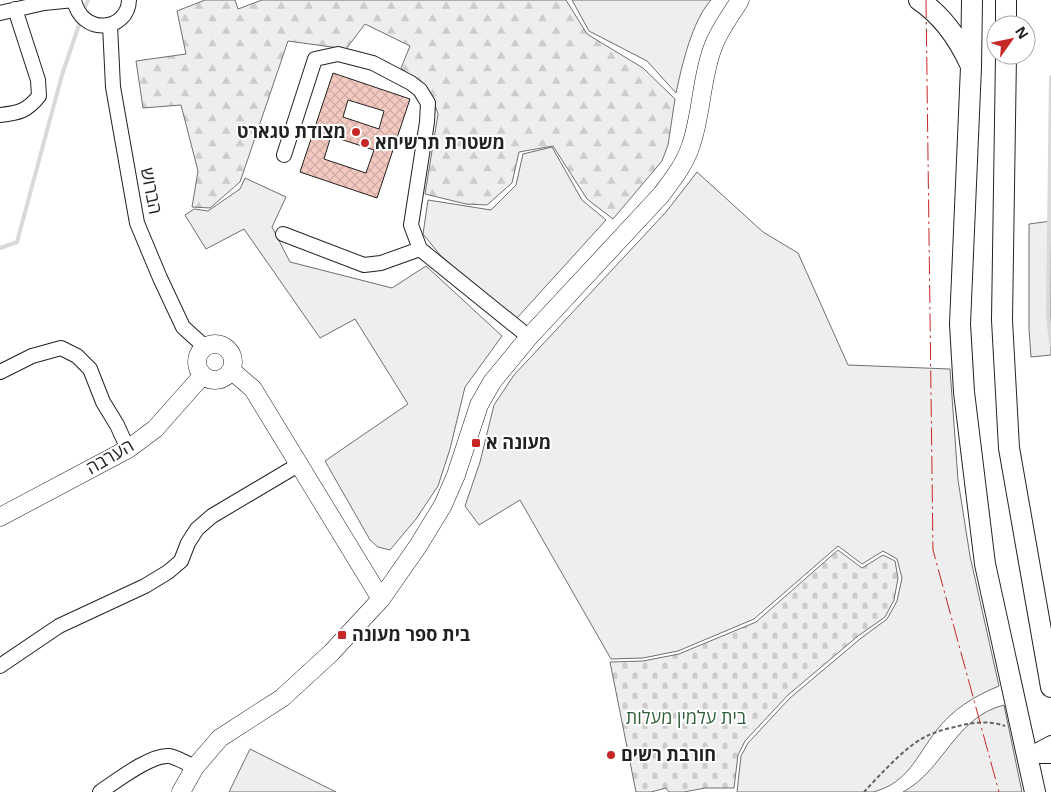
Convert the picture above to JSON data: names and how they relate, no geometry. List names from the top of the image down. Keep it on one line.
{"streets":{"main road":["הערבה"],"street":["הברוש"]},"crossings":[["הברוש","הערבה"]],"parks":["בית עלמין מעלות"],"places":{"other":["מצודת טגארט","משטרת תרשיחא","חורבת רשים"],"transit":["מעונה א","בית ספר מעונה"]},"north":"top right"}
